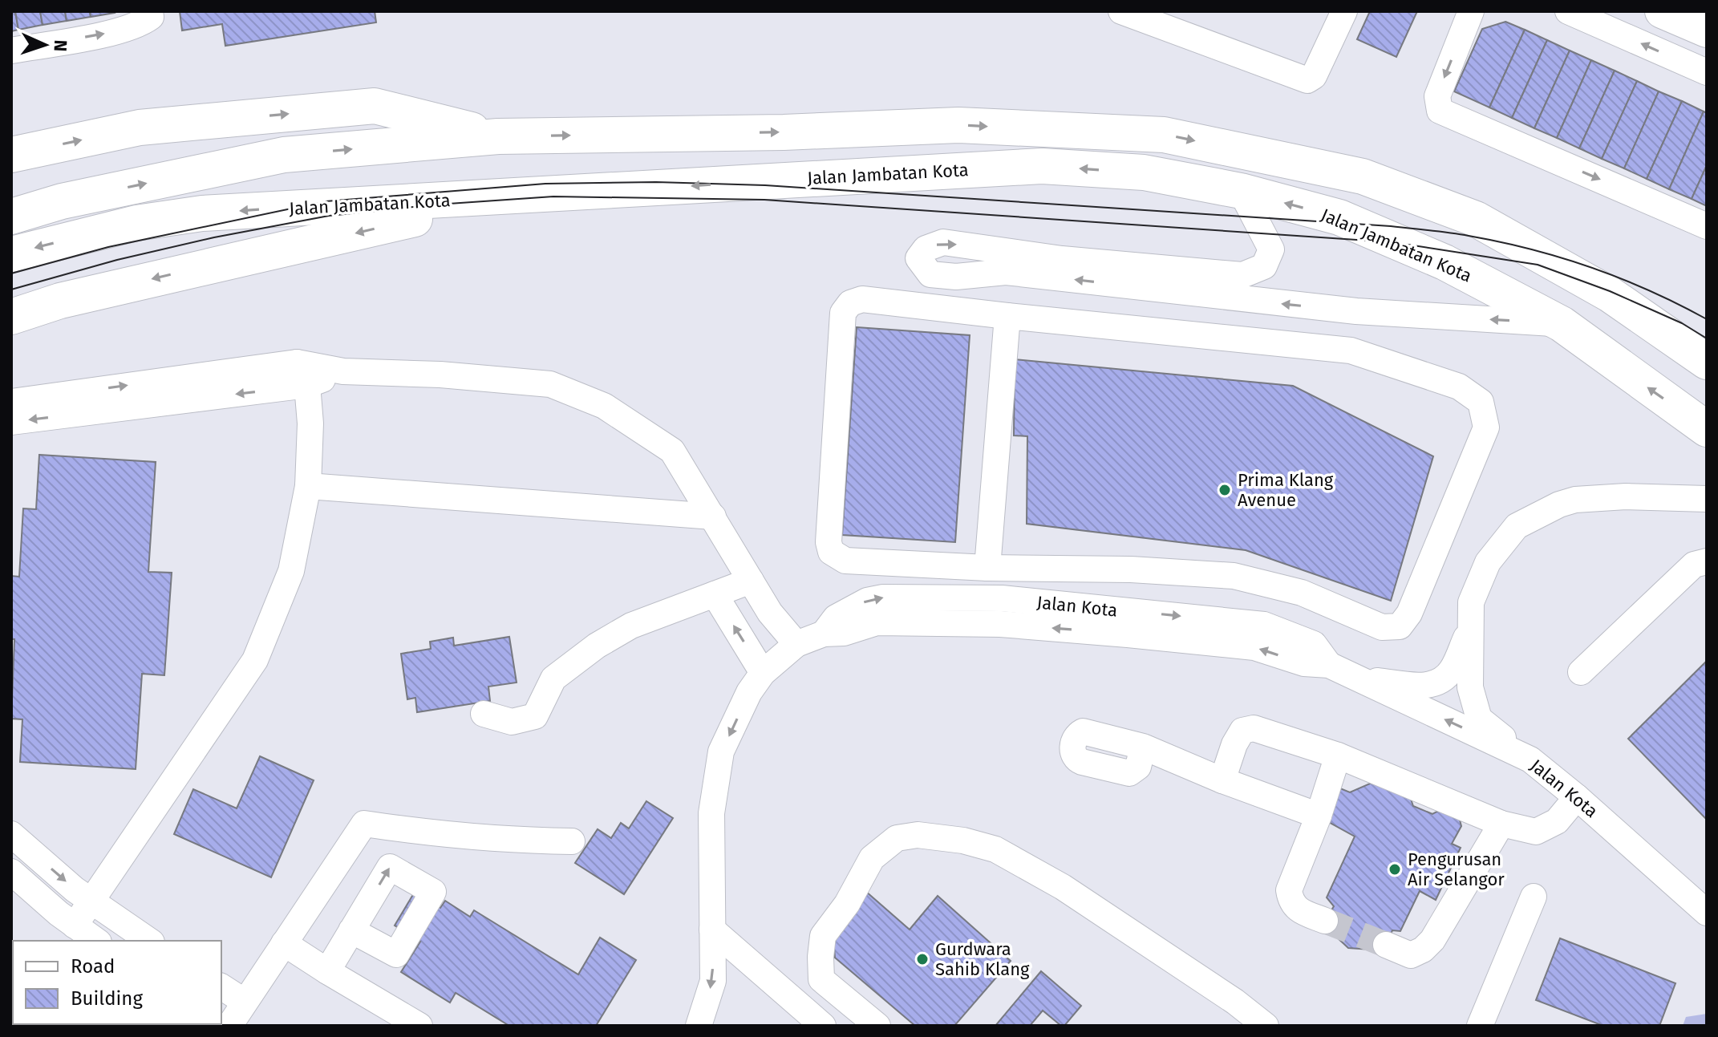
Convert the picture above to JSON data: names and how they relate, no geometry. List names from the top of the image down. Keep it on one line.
{"streets":{"highway":["Jalan Jambatan Kota"],"street":["Jalan Kota"]},"places":["Prima Klang Avenue","Pengurusan Air Selangor","Gurdwara Sahib Klang"],"legend":["Road","Building"],"north":"right"}
